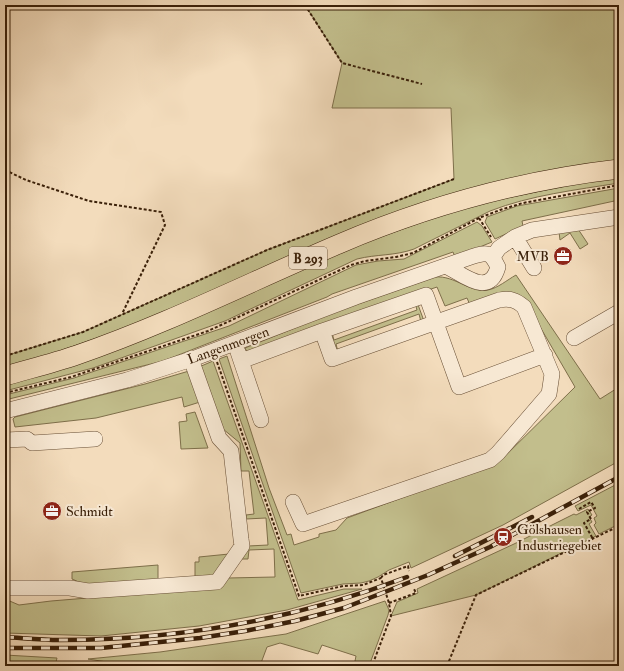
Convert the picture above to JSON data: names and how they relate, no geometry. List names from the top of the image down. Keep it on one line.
{"streets":{"main road":["B 293"],"street":["Langenmorgen"]},"places":{"office":["MVB","Schmidt"],"station":["Gölshausen Industriegebiet"]}}
